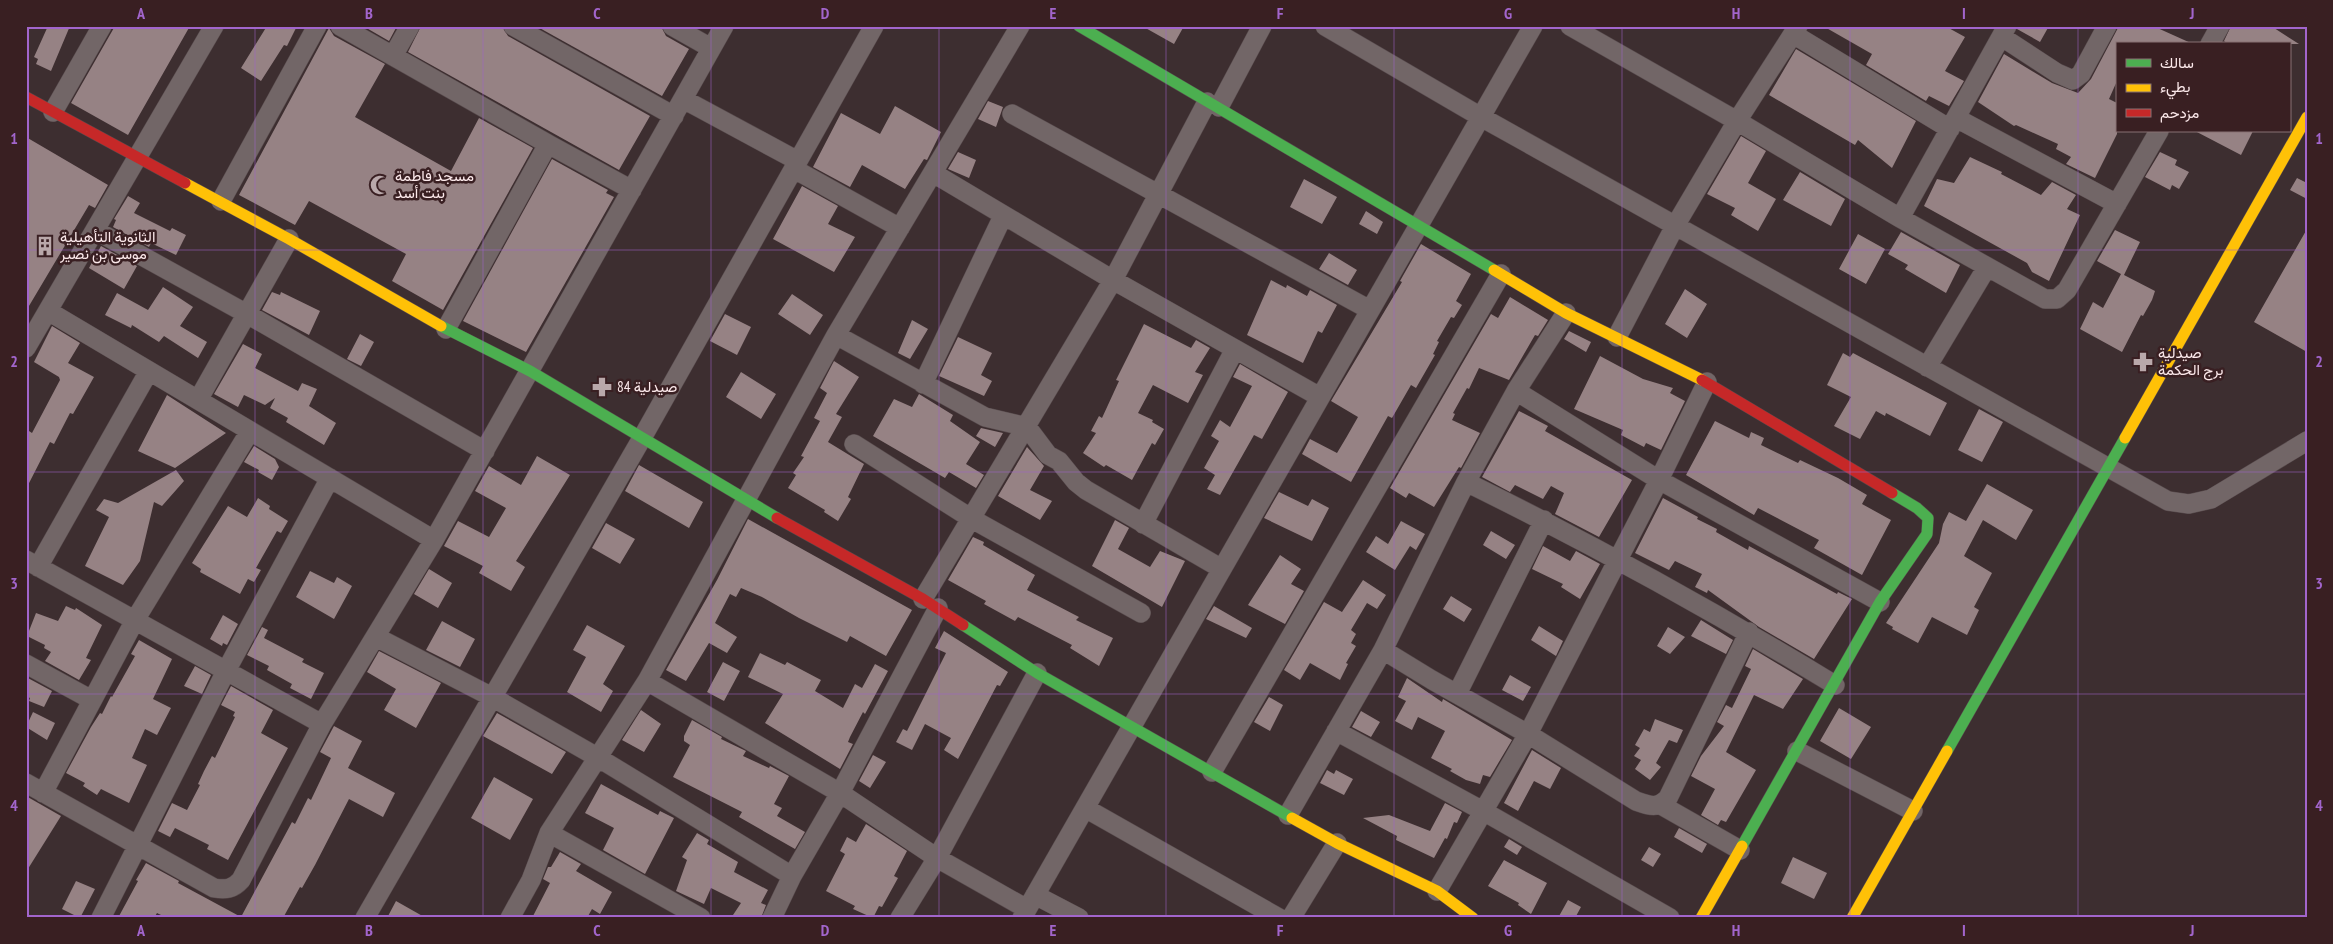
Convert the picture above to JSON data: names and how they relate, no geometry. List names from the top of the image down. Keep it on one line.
{"places":{"mosque":["مسجد فاطمة بنت أسد"],"building":["الثانوية التأهيلية موسى بن نصير"],"pharmacy":["صيدلية برج الحكمة","84 صيدلية"]},"legend":["سالك","بطيء","مزدحم"],"grid":{"columns":["A","B","C","D","E","F","G","H","I","J"],"rows":["1","2","3","4"]}}
